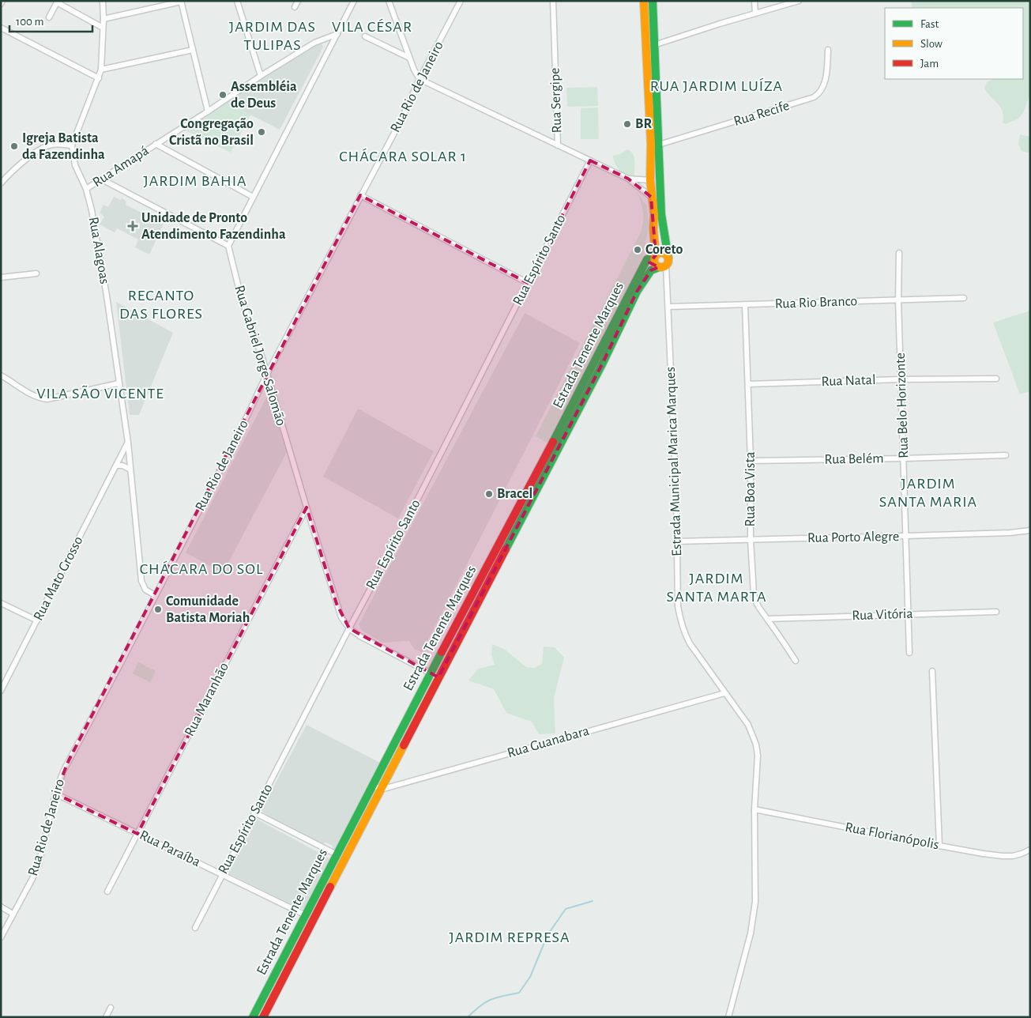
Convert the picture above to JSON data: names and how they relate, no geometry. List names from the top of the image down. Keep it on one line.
{"streets":{"main road":["Estrada Tenente Marques"],"street":["Rua Rio de Janeiro","Rua Sergipe","Rua Recife","Rua Amapá","Rua Alagoas","Rua Espírito Santo","Rua Rio Branco","Rua Gabriel Jorge Salomão","Rua Natal","Rua Belo Horizonte","Rua Belém","Estrada Municipal Marica Marques","Rua Boa Vista","Rua Porto Alegre","Rua Mato Grosso","Rua Vitória","Rua Maranhão","Rua Guanabara","Rua Florianópolis","Rua Paraíba"]},"crossings":[["Rua Rio de Janeiro","Rua Alagoas"],["Rua Rio de Janeiro","Rua Gabriel Jorge Salomão"],["Rua Rio de Janeiro","Rua Paraíba"],["Rua Sergipe","Rua Espírito Santo"],["Rua Amapá","Rua Alagoas"],["Rua Alagoas","Rua Mato Grosso"],["Rua Espírito Santo","Rua Gabriel Jorge Salomão"],["Rua Espírito Santo","Rua Paraíba"],["Rua Rio Branco","Rua Belo Horizonte"],["Rua Rio Branco","Estrada Municipal Marica Marques"],["Rua Rio Branco","Rua Boa Vista"],["Estrada Tenente Marques","Rua Gabriel Jorge Salomão"],["Estrada Tenente Marques","Estrada Municipal Marica Marques"],["Estrada Tenente Marques","Rua Guanabara"],["Estrada Tenente Marques","Rua Paraíba"],["Rua Gabriel Jorge Salomão","Rua Maranhão"],["Rua Natal","Rua Belo Horizonte"],["Rua Natal","Rua Boa Vista"],["Rua Belo Horizonte","Rua Belém"],["Rua Belo Horizonte","Rua Porto Alegre"],["Rua Belo Horizonte","Rua Vitória"],["Rua Belém","Rua Boa Vista"],["Estrada Municipal Marica Marques","Rua Porto Alegre"],["Estrada Municipal Marica Marques","Rua Guanabara"],["Estrada Municipal Marica Marques","Rua Florianópolis"],["Rua Boa Vista","Rua Porto Alegre"],["Rua Boa Vista","Rua Vitória"],["Rua Maranhão","Rua Paraíba"]],"districts":["JARDIM DAS TULIPAS","VILA CÉSAR","RUA JARDIM LUÍZA","CHÁCARA SOLAR 1","JARDIM BAHIA","RECANTO DAS FLORES","VILA SÃO VICENTE","JARDIM SANTA MARIA","CHÁCARA DO SOL","JARDIM SANTA MARTA","JARDIM REPRESA"],"places":{"other":["Assembléia de Deus","BR","Congregação Cristã no Brasil","Igreja Batista da Fazendinha","Coreto","Bracel","Comunidade Batista Moriah"],"health":["Unidade de Pronto Atendimento Fazendinha"]},"legend":["Fast","Slow","Jam"],"scale_bar":"100 m"}
